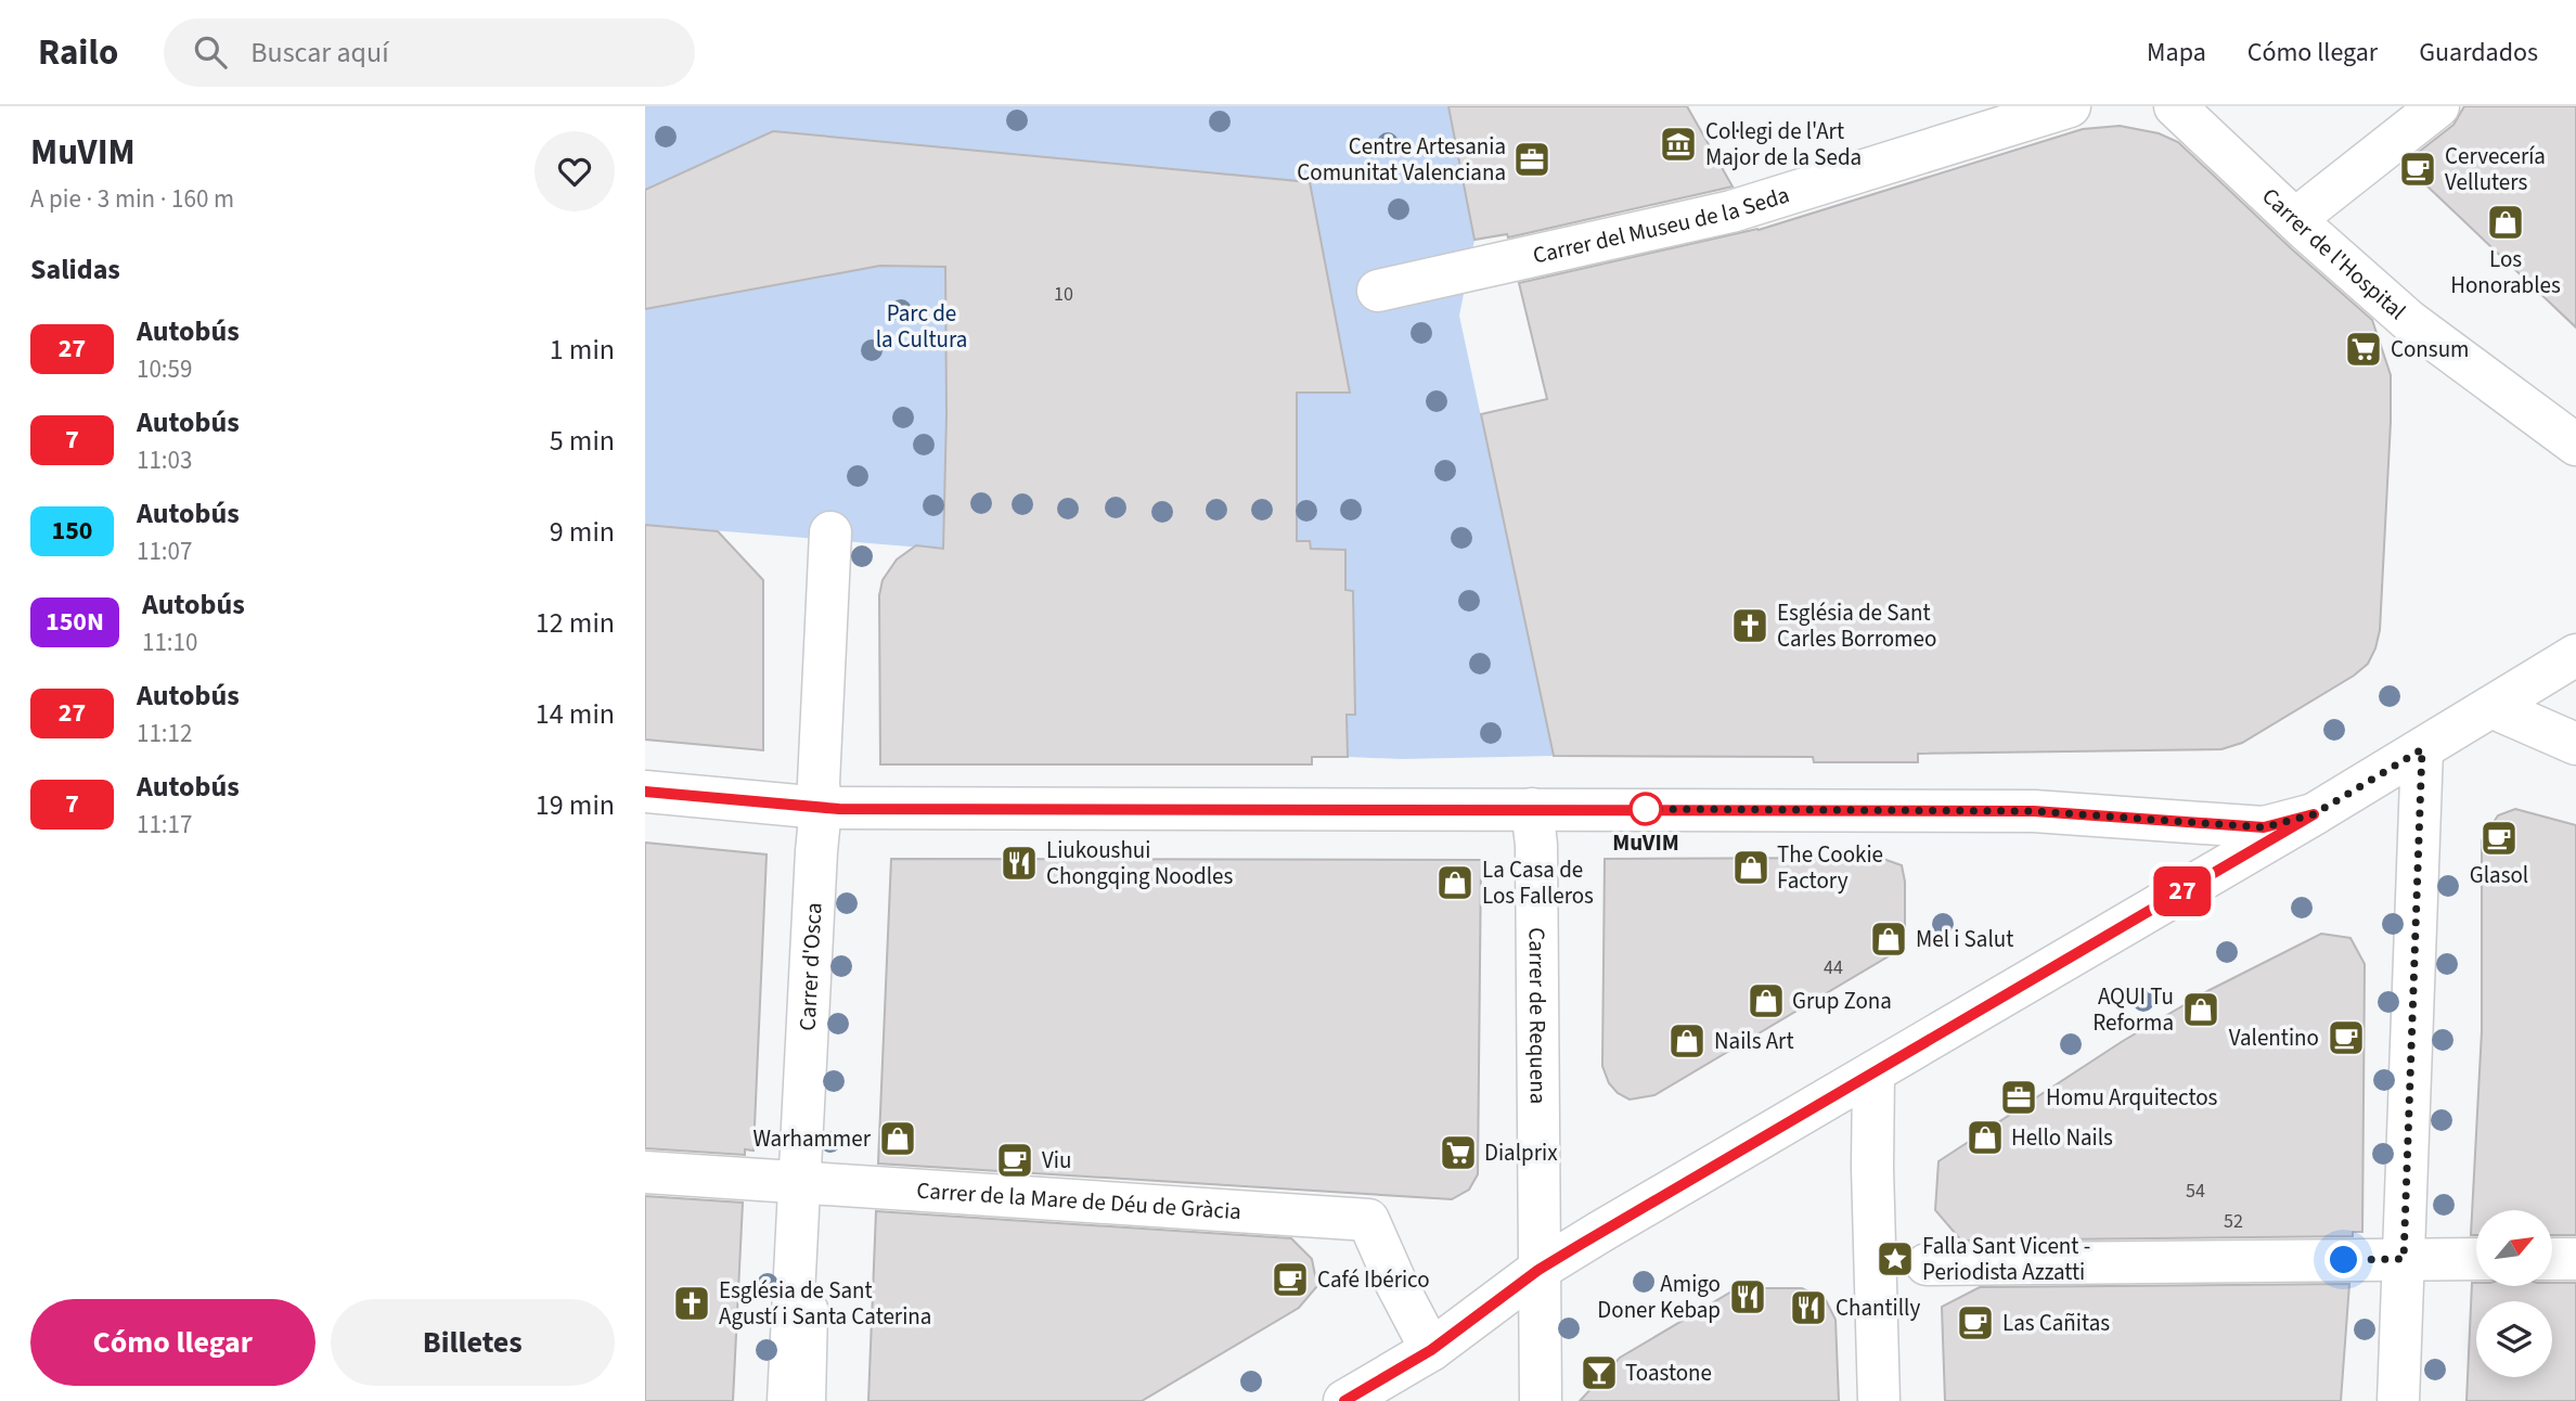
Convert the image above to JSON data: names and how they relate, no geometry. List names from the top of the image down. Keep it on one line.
{"streets":{"street":["Carrer del Museu de la Seda","Carrer de l'Hospital","Carrer d'Osca","Carrer de Requena","Carrer de la Mare de Déu de Gràcia"]},"crossings":[["Carrer d'Osca","Carrer de la Mare de Déu de Gràcia"]],"parks":["Parc de la Cultura"],"places":{"museum":["Col·legi de l'Art Major de la Seda"],"office":["Centre Artesania Comunitat Valenciana","Homu Arquitectos"],"cafe":["Cervecería Velluters","Glasol","Valentino","Viu","Café Ibérico","Las Cañitas"],"shop":["Los Honorables","The Cookie Factory","La Casa de Los Falleros","Mel i Salut","Grup Zona","AQUI Tu Reforma","Nails Art","Hello Nails","Warhammer"],"supermarket":["Consum","Dialprix"],"church":["Església de Sant Carles Borromeo","Església de Sant Agustí i Santa Caterina"],"other":["MuVIM"],"restaurant":["Liukoushui Chongqing Noodles","Amigo Doner Kebap","Chantilly"],"place":["Falla Sant Vicent - Periodista Azzatti"],"bar":["Toastone"]},"lines":["bus line 27"],"house_numbers":["10","44","54","52"],"north":"top right","page":{"header":"Railo","search":"Buscar aquí","nav":["Mapa","Cómo llegar","Guardados"],"heading":[["MuVIM","A pie · 3 min · 160 m"],"Salidas"],"on_map":"27","list":[{"mark":"27","name":"Autobús","note":"10:59","value":"1 min"},{"mark":"7","name":"Autobús","note":"11:03","value":"5 min"},{"mark":"150","name":"Autobús","note":"11:07","value":"9 min"},{"mark":"150N","name":"Autobús","note":"11:10","value":"12 min"},{"mark":"27","name":"Autobús","note":"11:12","value":"14 min"},{"mark":"7","name":"Autobús","note":"11:17","value":"19 min"}],"buttons":["Cómo llegar","Billetes"]}}
